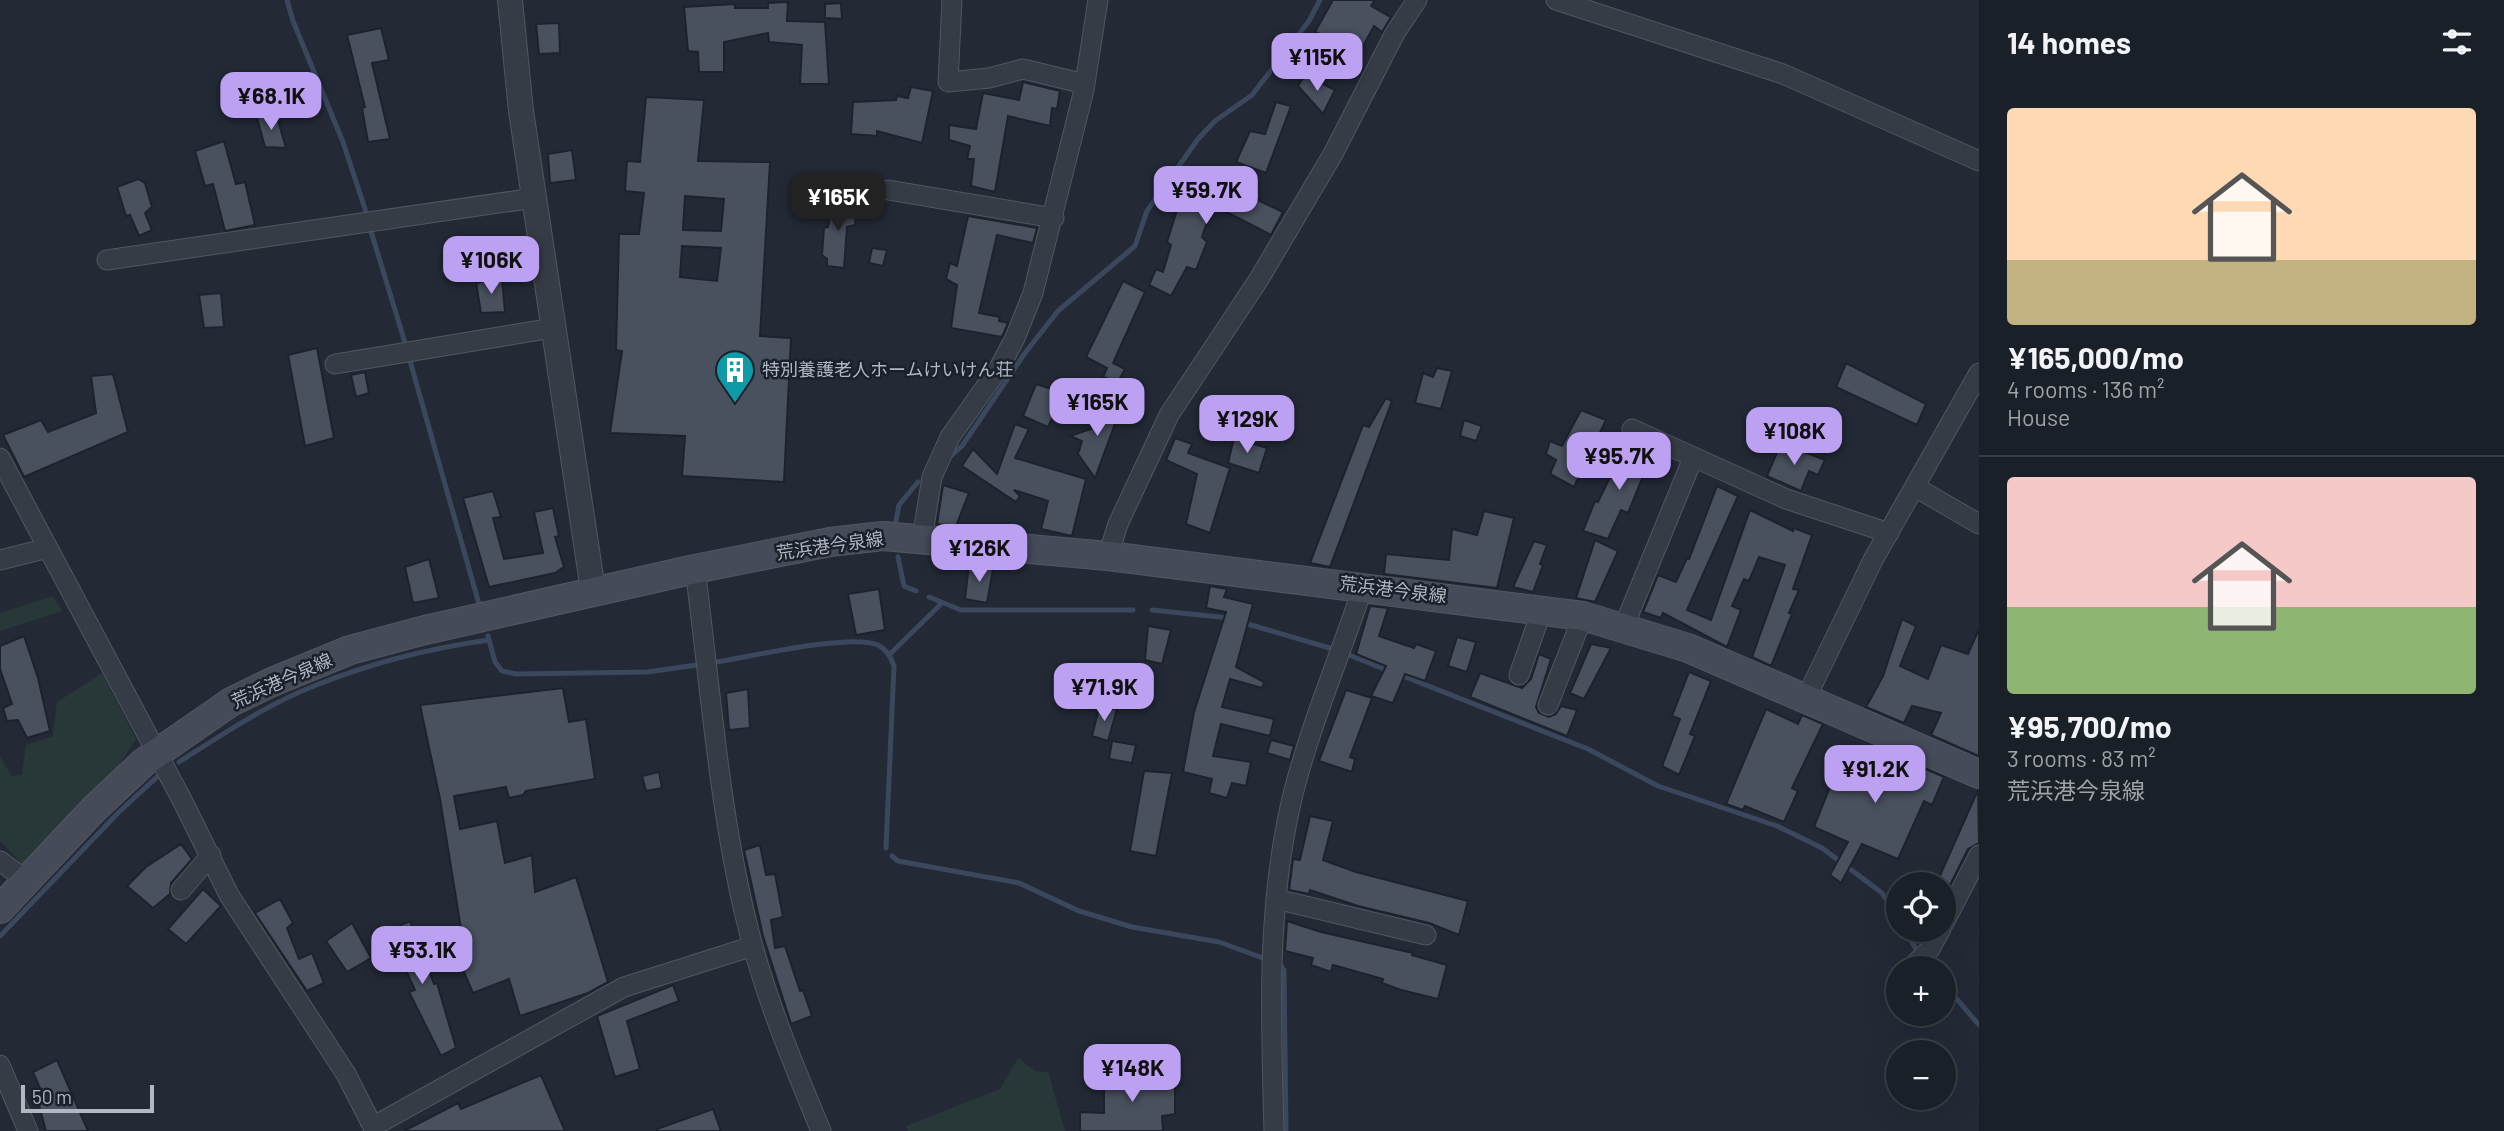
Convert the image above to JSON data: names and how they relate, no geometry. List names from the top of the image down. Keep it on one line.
{"streets":{"main road":["荒浜港今泉線"]},"places":{"building":["特別養護老人ホームけいけん荘"]},"scale_bar":"50 m","page":{"heading":"14 homes","price":["¥115K","¥68.1K","¥59.7K","¥165K","¥106K","¥165K","¥129K","¥108K","¥95.7K","¥126K","¥71.9K","¥91.2K","¥53.1K","¥148K"],"list":[{"name":"¥165,000/mo","note":"4 rooms · 136 m² · House"},{"name":"¥95,700/mo","note":"3 rooms · 83 m² · 荒浜港今泉線"}],"map_buttons":["+","−"],"scale":"50 m"}}
